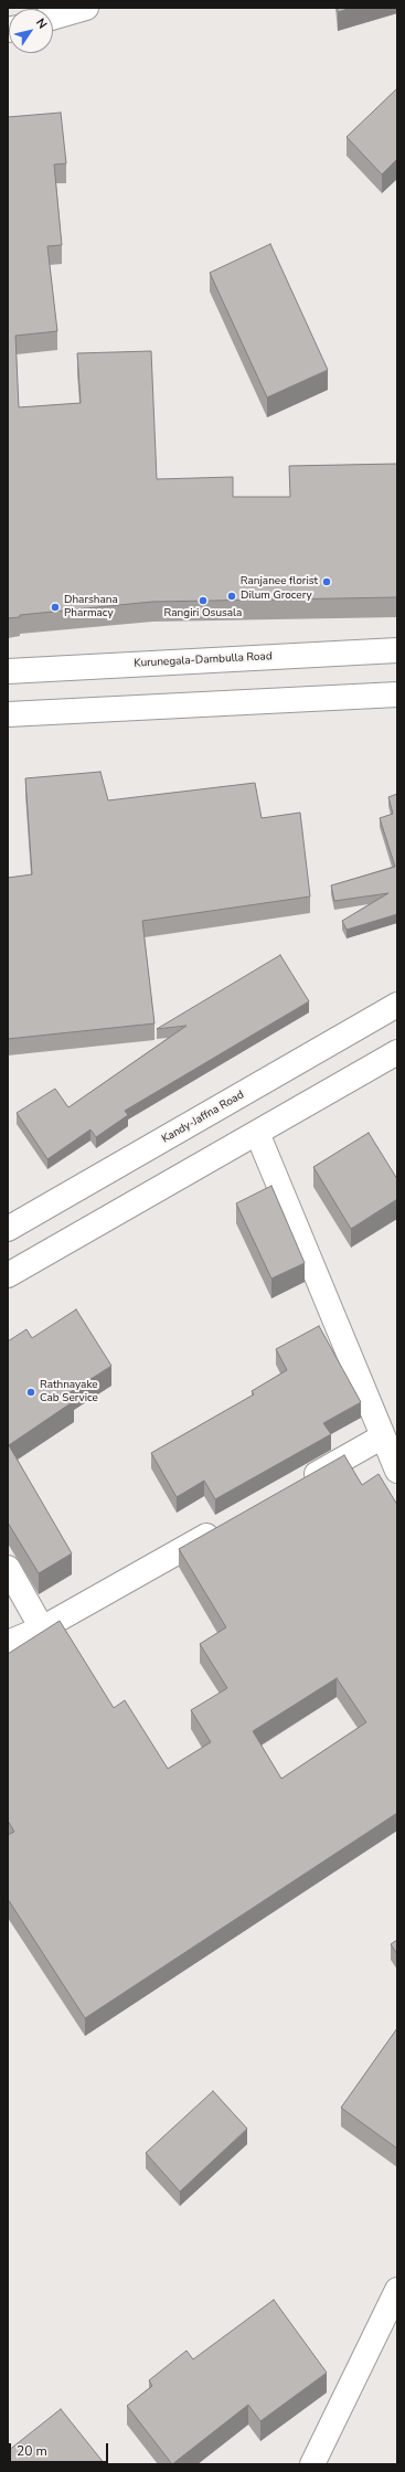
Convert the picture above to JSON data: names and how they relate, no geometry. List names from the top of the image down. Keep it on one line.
{"streets":{"main road":["Kurunegala-Dambulla Road","Kandy-Jaffna Road"]},"places":["Ranjanee florist","Dilum Grocery","Rangiri Osusala","Dharshana Pharmacy","Rathnayake Cab Service"],"scale_bar":"20 m","north":"top right"}
